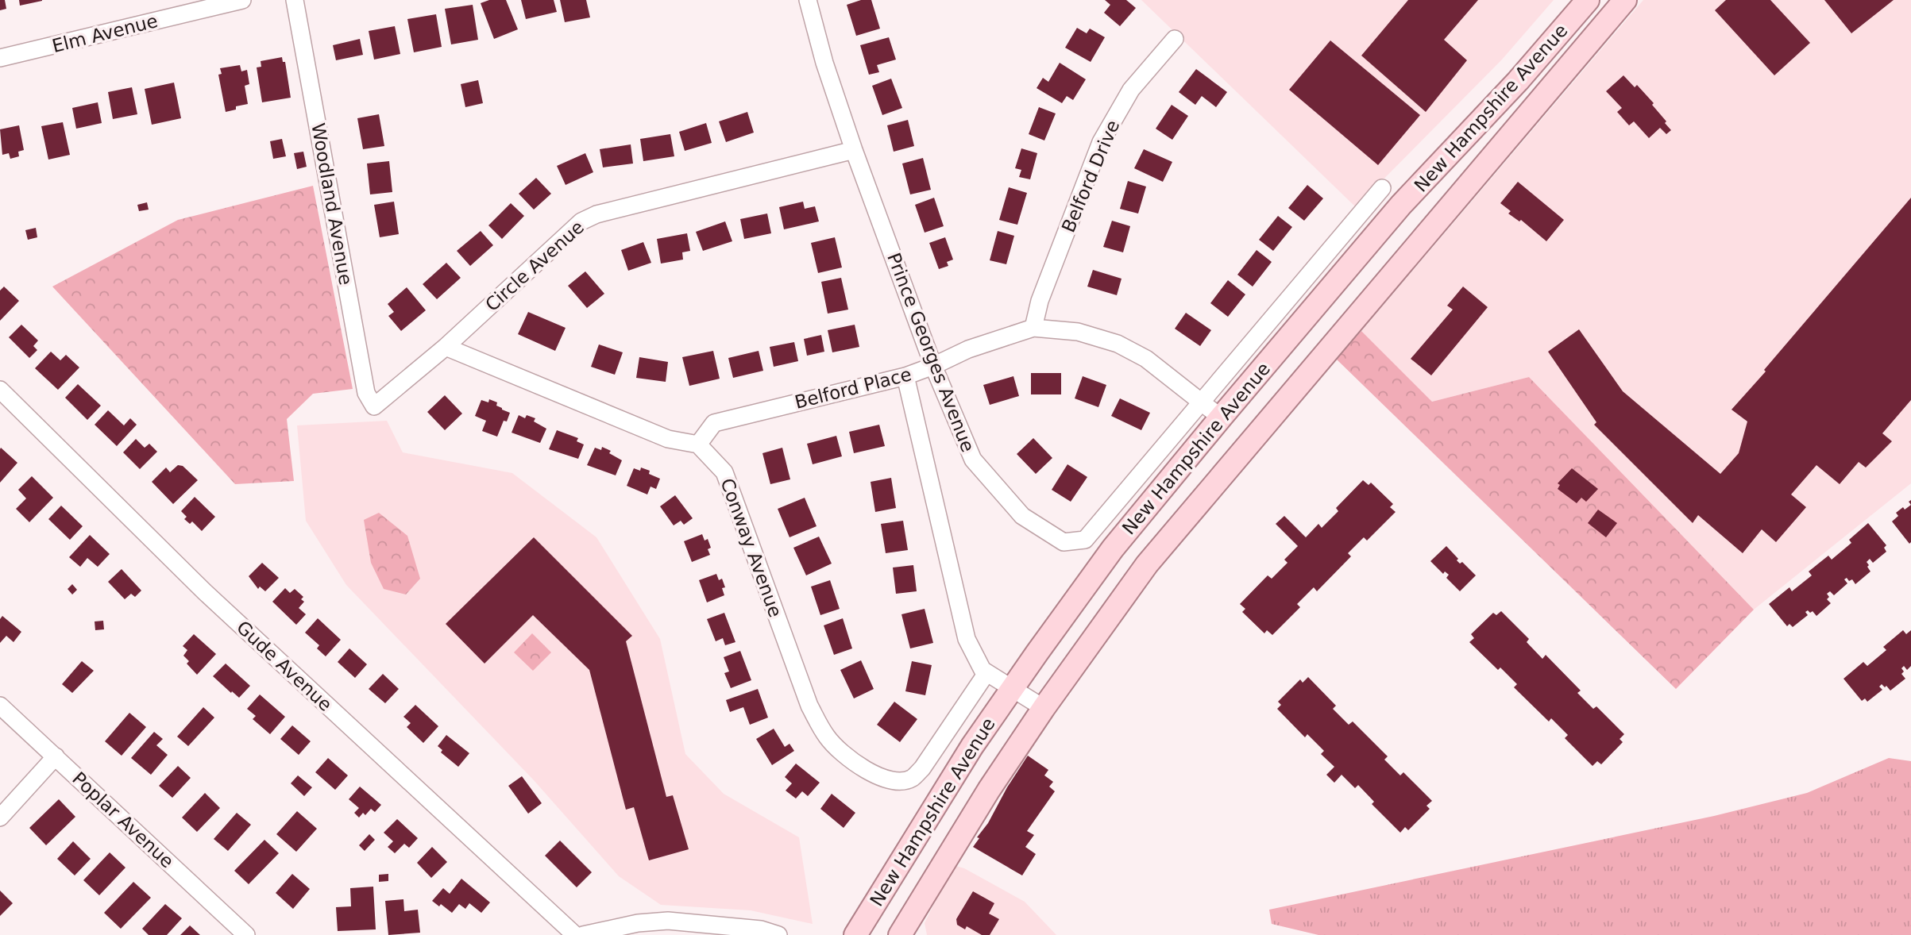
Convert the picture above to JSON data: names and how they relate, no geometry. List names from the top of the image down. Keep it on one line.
{"streets":{"main road":["New Hampshire Avenue"],"street":["Elm Avenue","Belford Drive","Woodland Avenue","Circle Avenue","Prince Georges Avenue","Belford Place","Conway Avenue","Gude Avenue","Poplar Avenue"]},"crossings":[["New Hampshire Avenue","Prince Georges Avenue"],["New Hampshire Avenue","Belford Place"],["Belford Drive","Belford Place"],["Woodland Avenue","Circle Avenue"],["Circle Avenue","Prince Georges Avenue"],["Prince Georges Avenue","Belford Place"],["Prince Georges Avenue","Conway Avenue"],["Belford Place","Conway Avenue"]]}
